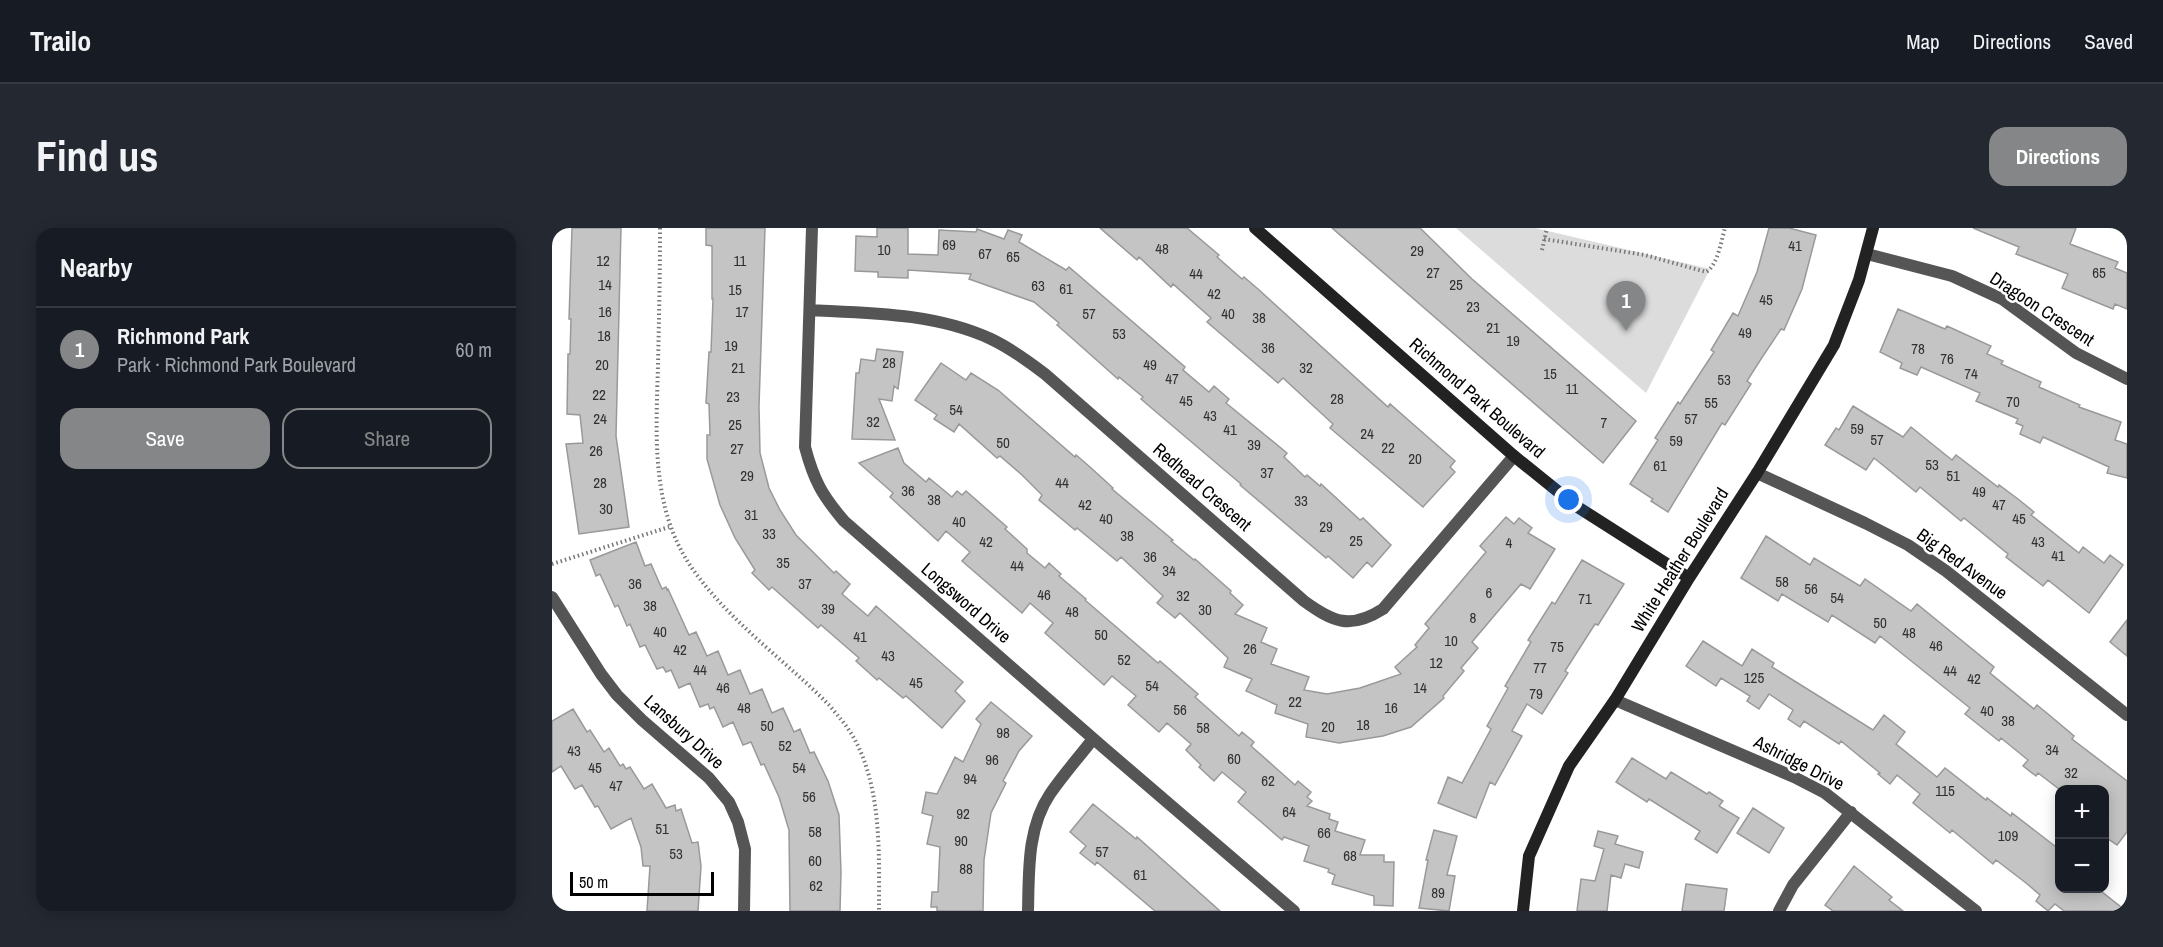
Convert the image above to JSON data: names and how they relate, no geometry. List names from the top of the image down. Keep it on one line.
{"streets":{"street":["Dragoon Crescent","Richmond Park Boulevard","Redhead Crescent","White Heather Boulevard","Big Red Avenue","Longsword Drive","Lansbury Drive","Ashridge Drive"]},"crossings":[["Dragoon Crescent","White Heather Boulevard"],["Richmond Park Boulevard","Redhead Crescent"],["Richmond Park Boulevard","White Heather Boulevard"],["Redhead Crescent","Longsword Drive"],["White Heather Boulevard","Big Red Avenue"],["White Heather Boulevard","Ashridge Drive"]],"house_numbers":["69","41","48","10","29","67","65","12","11","27","65","44","14","25","63","61","15","42","45","23","16","17","57","40","38","21","49","53","18","19","19","36","78","76","28","20","49","21","32","15","74","47","53","11","22","23","28","45","70","55","54","43","24","57","32","7","25","59","41","24","57","59","50","39","22","27","26","20","53","61","37","29","51","28","44","36","49","38","33","42","47","30","31","40","45","40","29","33","38","25","42","43","4","41","36","35","44","34","58","36","37","56","6","46","32","54","71","38","39","30","48","8","50","40","48","50","41","10","46","75","26","42","43","52","12","77","44","44","125","42","45","54","46","14","79","22","48","16","56","40","38","18","50","20","58","98","52","34","43","60","96","45","54","32","94","62","47","115","56","64","92","51","58","66","109","90","57","53","68","60","88","61","62","89"],"scale_bar":"50 m","page":{"header":"Trailo","nav":["Map","Directions","Saved"],"buttons":["Directions",["Save","Share"]],"title":"Find us","heading":"Nearby","pins":"1","list":[{"mark":"1","name":"Richmond Park","note":"Park · Richmond Park Boulevard","value":"60 m"}],"map_buttons":["+","−"],"scale":"50 m"}}
